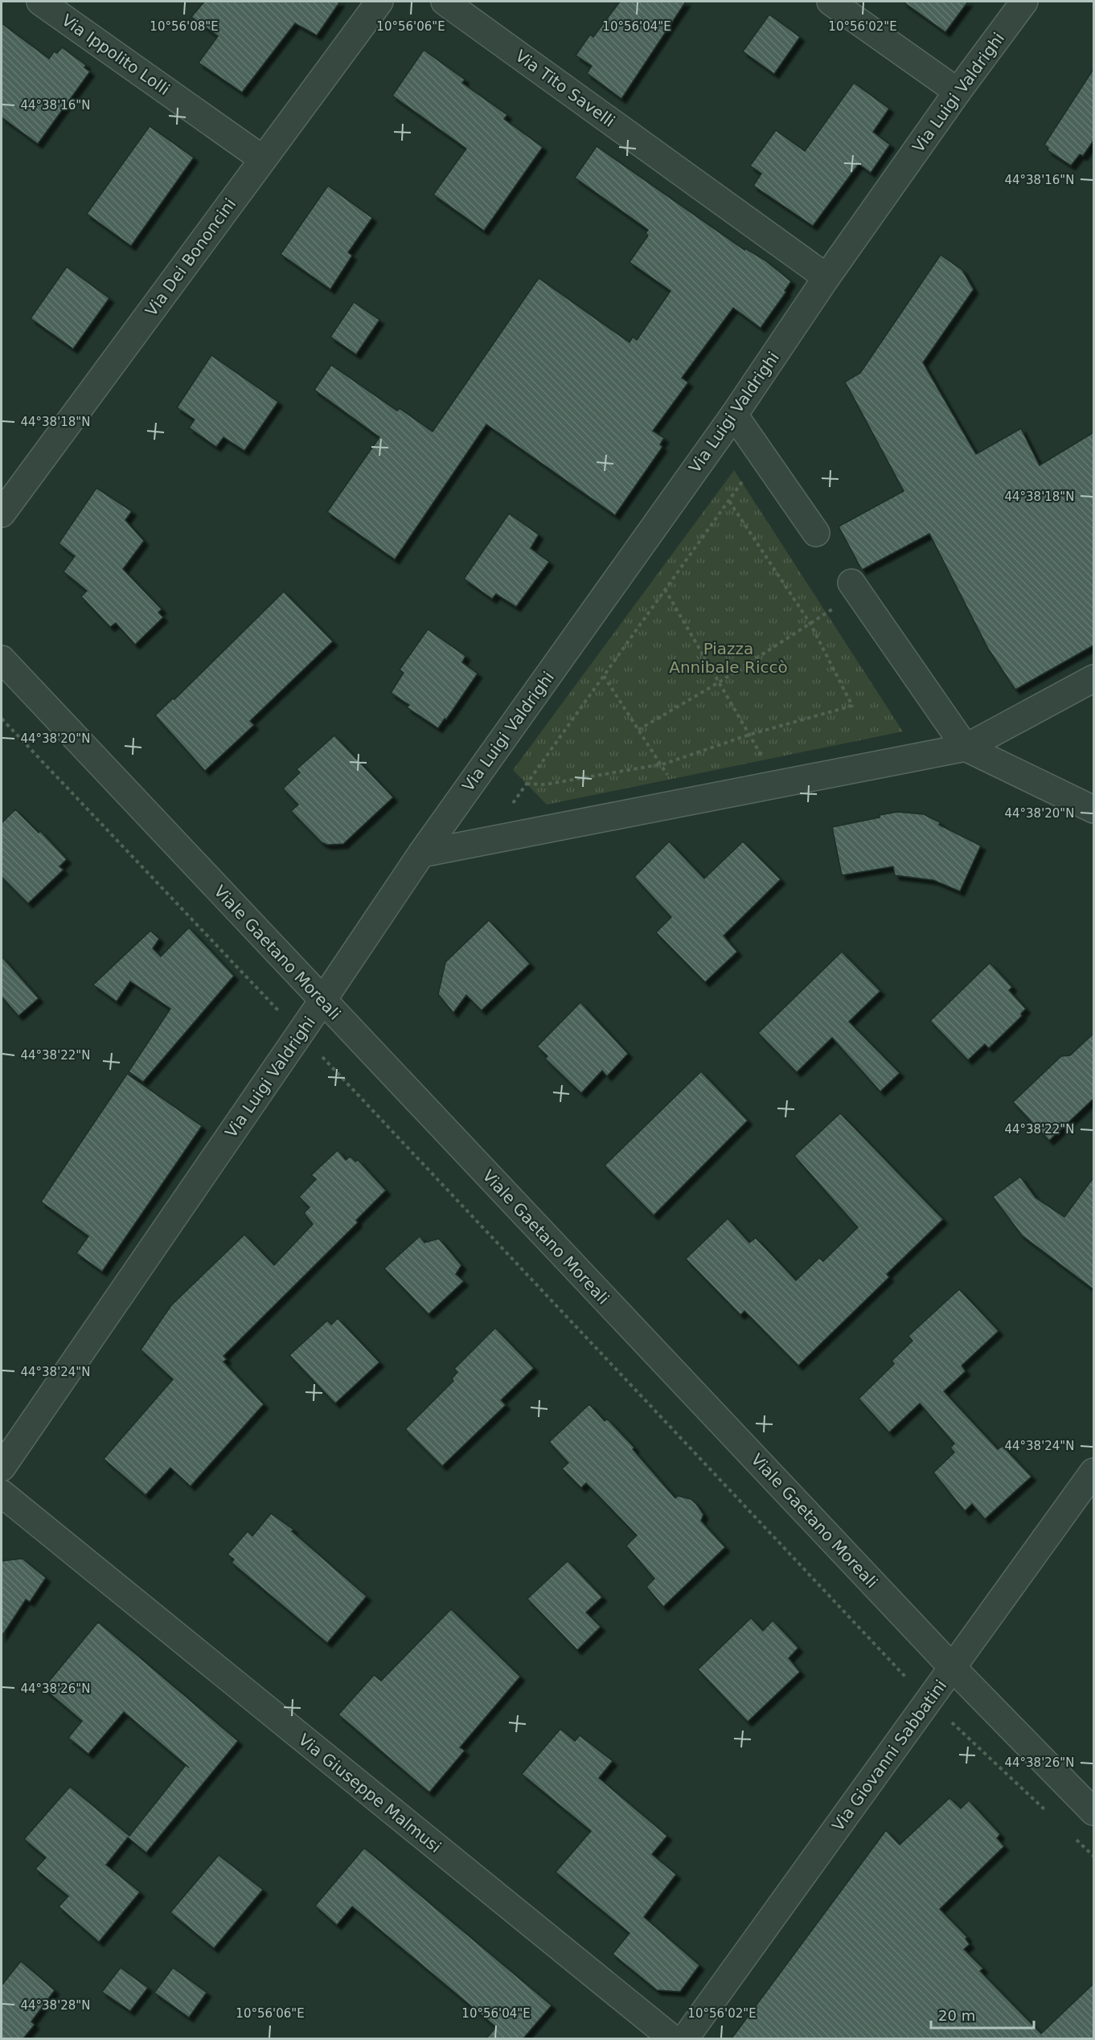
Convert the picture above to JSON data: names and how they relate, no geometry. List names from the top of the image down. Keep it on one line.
{"streets":{"street":["Via Ippolito Lolli","Via Tito Savelli","Via Luigi Valdrighi","Via Dei Bononcini","Viale Gaetano Moreali","Via Giovanni Sabbatini","Via Giuseppe Malmusi"]},"crossings":[["Via Ippolito Lolli","Via Dei Bononcini"],["Via Tito Savelli","Via Luigi Valdrighi"],["Via Luigi Valdrighi","Viale Gaetano Moreali"],["Viale Gaetano Moreali","Via Giovanni Sabbatini"]],"parks":["Piazza Annibale Riccò"],"scale_bar":"20 m","coordinates":["10°56'08\"E","10°56'06\"E","10°56'04\"E","10°56'02\"E","44°38'16\"N","44°38'18\"N","44°38'20\"N","44°38'22\"N","44°38'24\"N","44°38'26\"N","44°38'28\"N"]}
